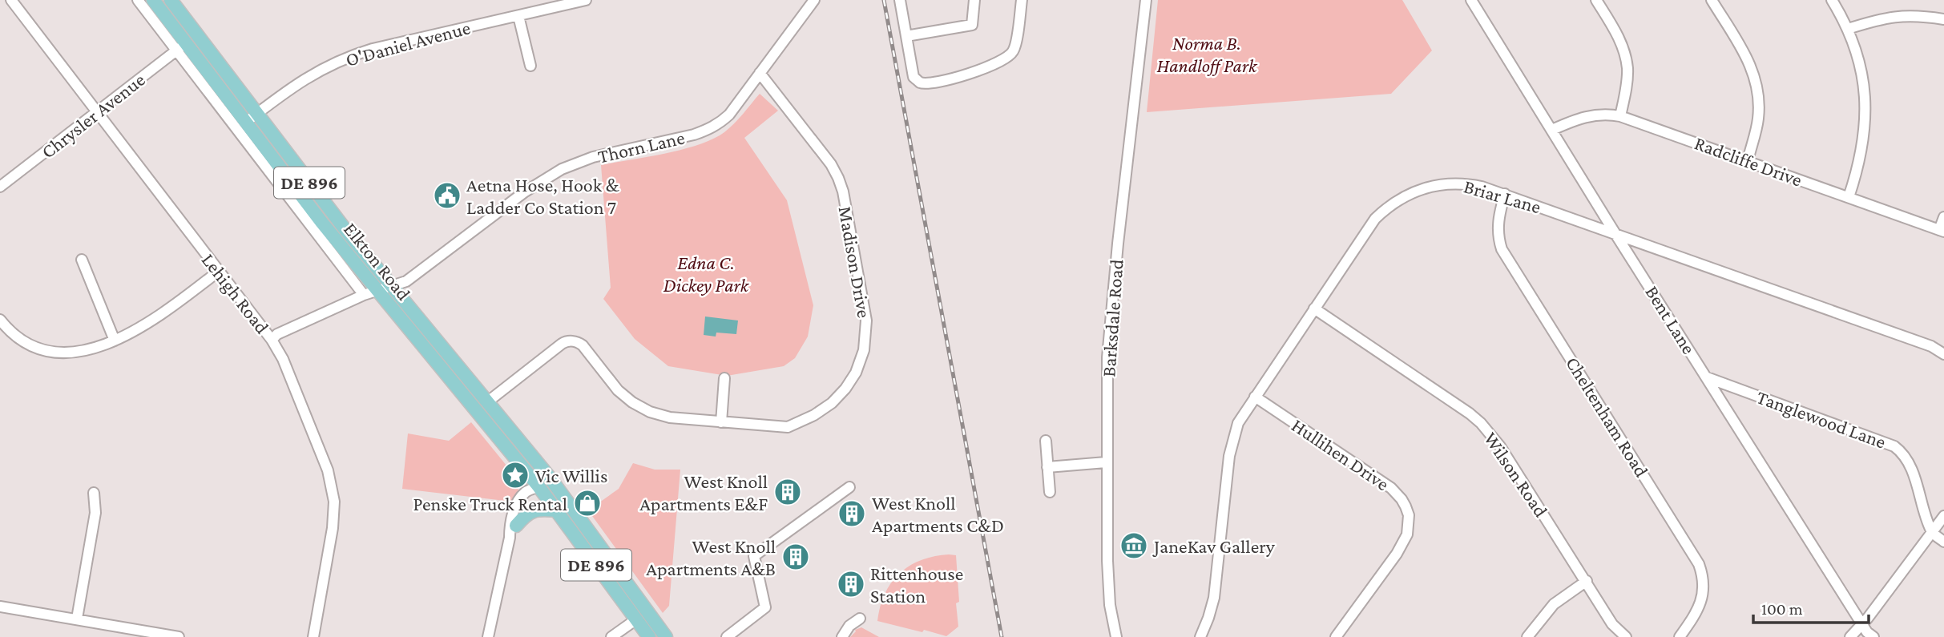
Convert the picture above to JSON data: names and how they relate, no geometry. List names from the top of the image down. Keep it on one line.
{"streets":{"main road":["DE 896","Elkton Road"],"street":["O'Daniel Avenue","Chrysler Avenue","Thorn Lane","Radcliffe Drive","Briar Lane","Madison Drive","Lehigh Road","Barksdale Road","Bent Lane","Cheltenham Road","Tanglewood Lane","Hullihen Drive","Wilson Road"]},"crossings":[["O'Daniel Avenue","Elkton Road"],["Chrysler Avenue","Elkton Road"],["Chrysler Avenue","Lehigh Road"],["Thorn Lane","Elkton Road"],["Thorn Lane","Madison Drive"],["Thorn Lane","Lehigh Road"],["Radcliffe Drive","Bent Lane"],["DE 896","Elkton Road"],["Briar Lane","Bent Lane"],["Briar Lane","Cheltenham Road"],["Briar Lane","Hullihen Drive"],["Briar Lane","Wilson Road"],["Elkton Road","Madison Drive"],["Bent Lane","Tanglewood Lane"]],"parks":["Norma B. Handloff Park","Edna C. Dickey Park"],"places":{"public building":["Aetna Hose, Hook & Ladder Co Station 7"],"place":["Vic Willis"],"building":["West Knoll Apartments E&F","West Knoll Apartments C&D","West Knoll Apartments A&B","Rittenhouse Station"],"shop":["Penske Truck Rental"],"museum":["JaneKav Gallery"]},"scale_bar":"100 m"}
